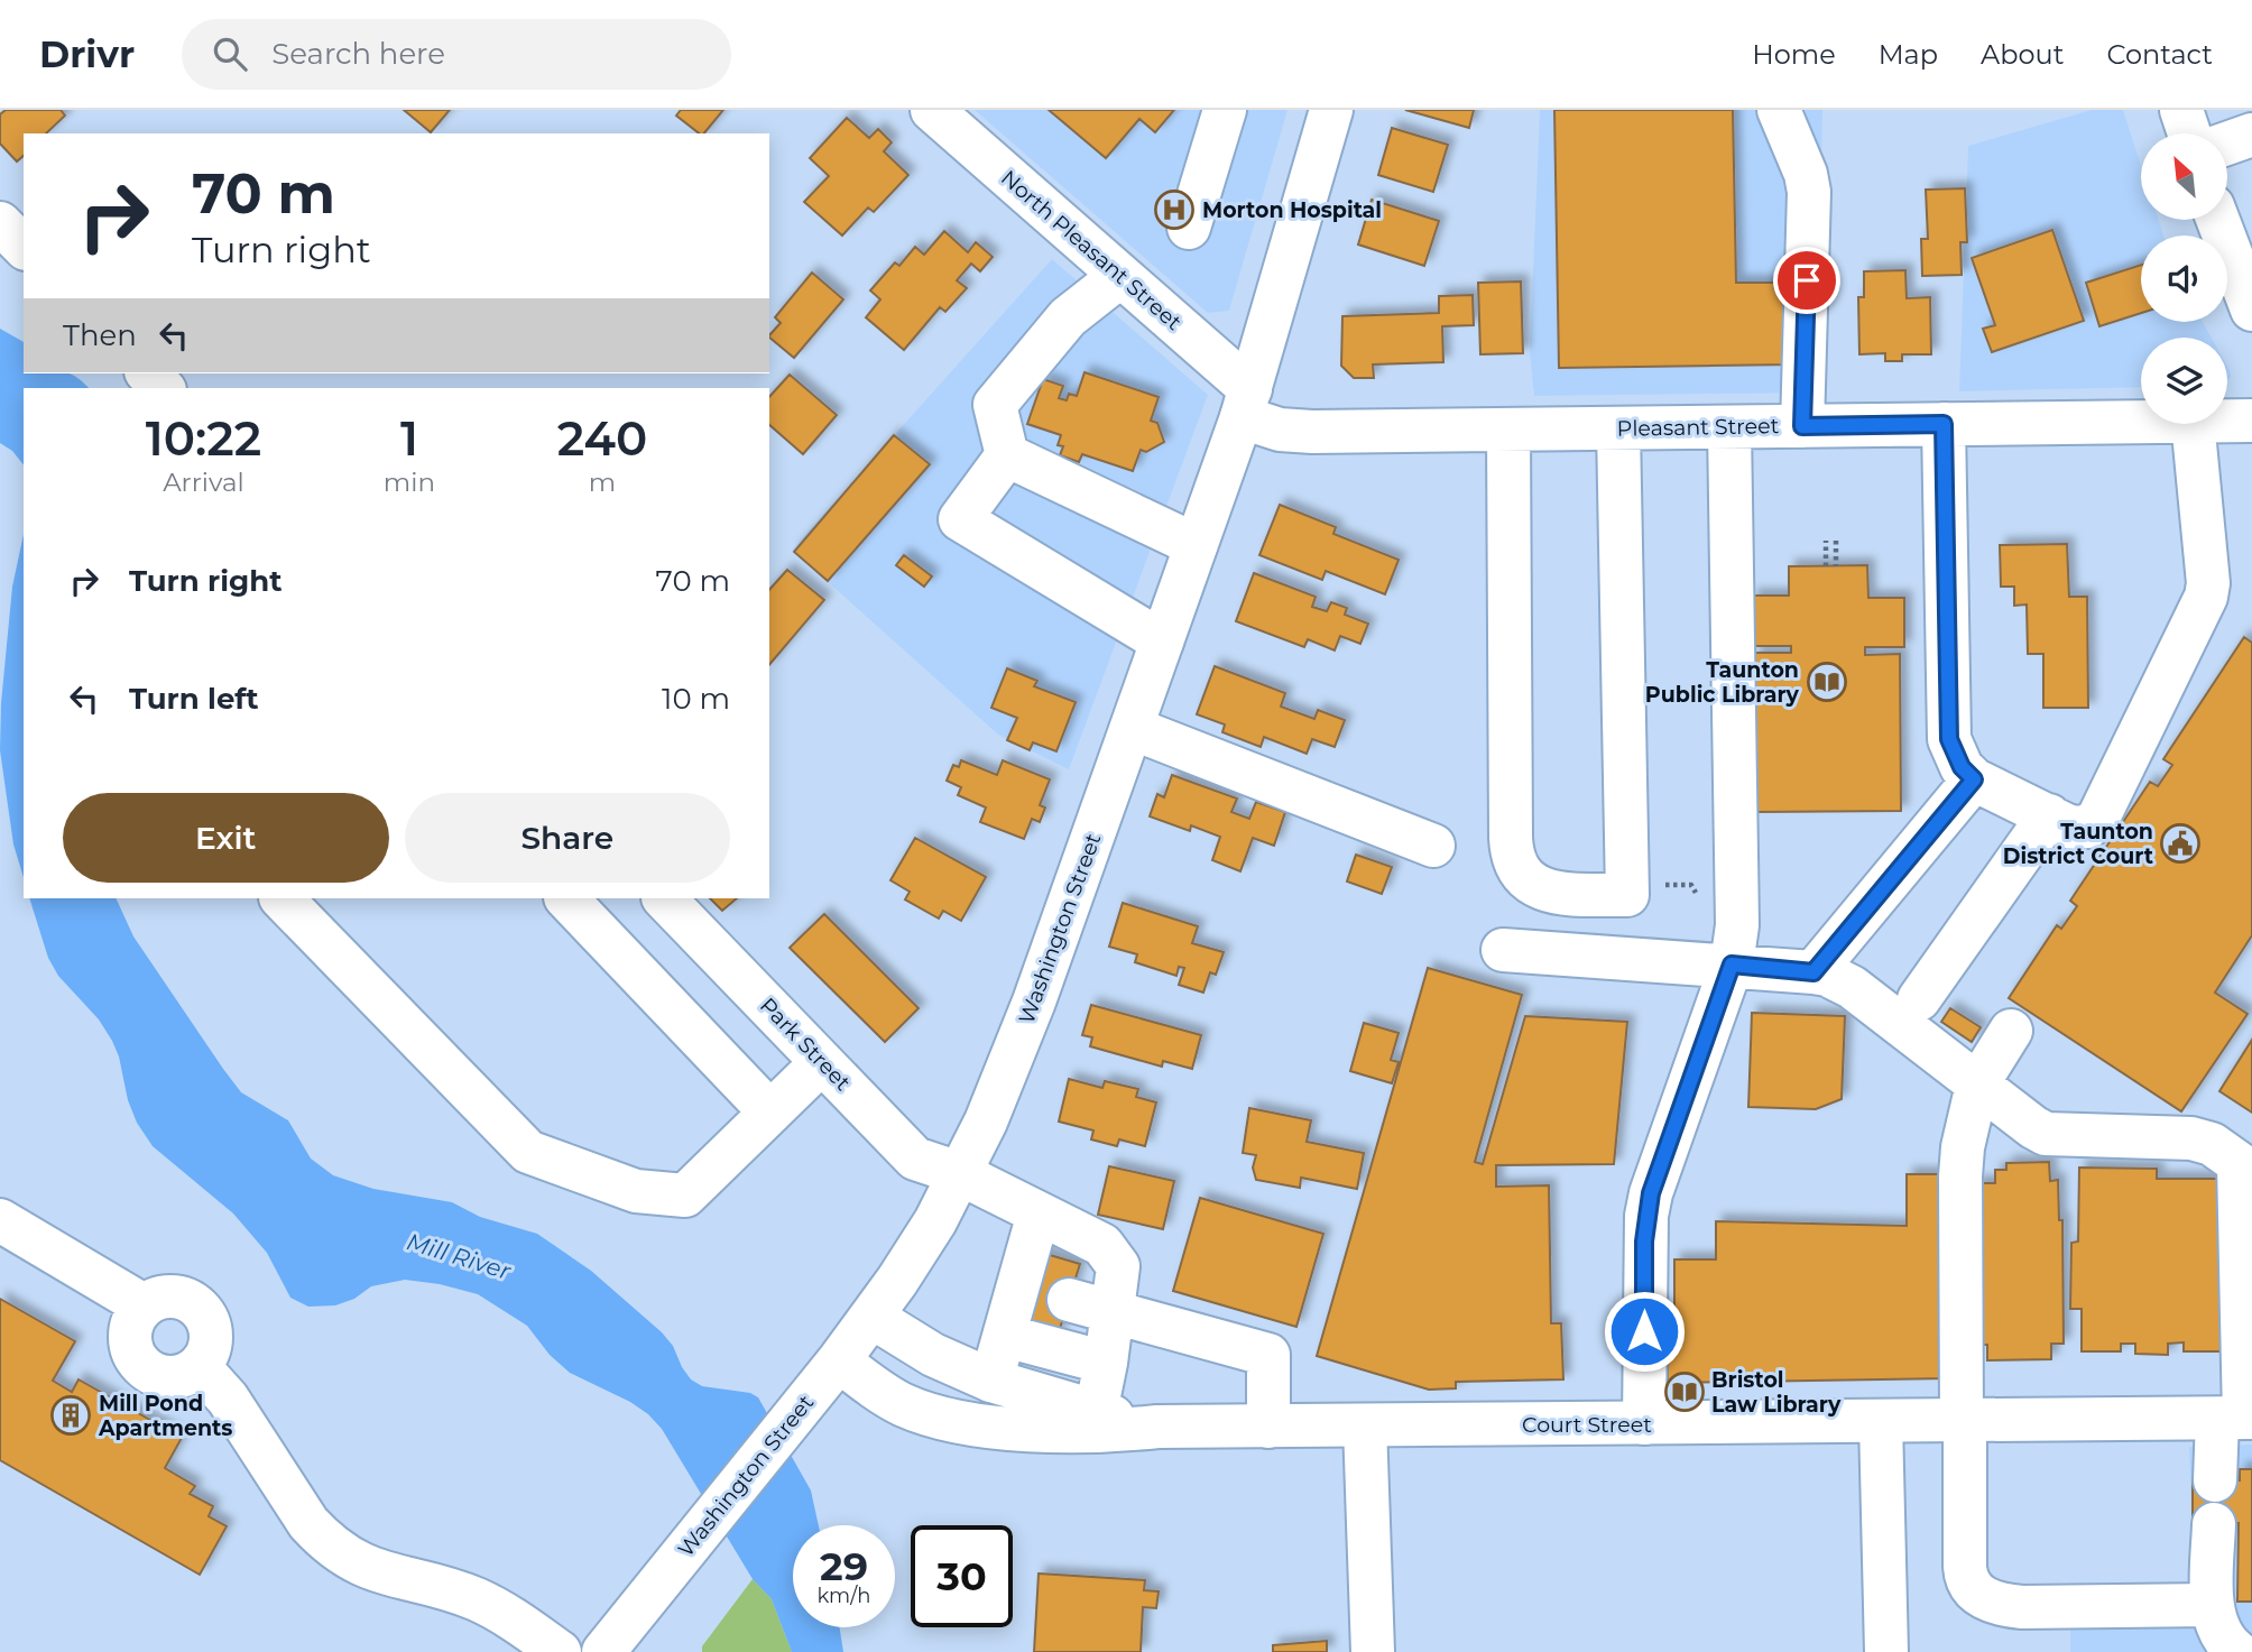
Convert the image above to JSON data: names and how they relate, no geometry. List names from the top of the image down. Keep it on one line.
{"streets":{"main road":["North Pleasant Street","Pleasant Street","Washington Street","Park Street","Court Street"]},"crossings":[["North Pleasant Street","Pleasant Street"],["North Pleasant Street","Washington Street"],["Pleasant Street","Washington Street"],["Washington Street","Park Street"],["Washington Street","Court Street"],["Park Street","Court Street"]],"water":["Mill River"],"places":{"hospital":["Morton Hospital"],"library":["Taunton Public Library","Bristol Law Library"],"public building":["Taunton District Court"],"building":["Mill Pond Apartments"]},"north":"top left","page":{"header":"Drivr","search":"Search here","nav":["Home","Map","About","Contact"],"turn":["70 m","Turn right"],"then":"Then","eta":["10:22","Arrival","1","min","240","m"],"list":[{"name":"Turn right","value":"70 m"},{"name":"Turn left","value":"10 m"}],"buttons":["Exit","Share"],"speed":"29 km/h","limit":"30"}}
